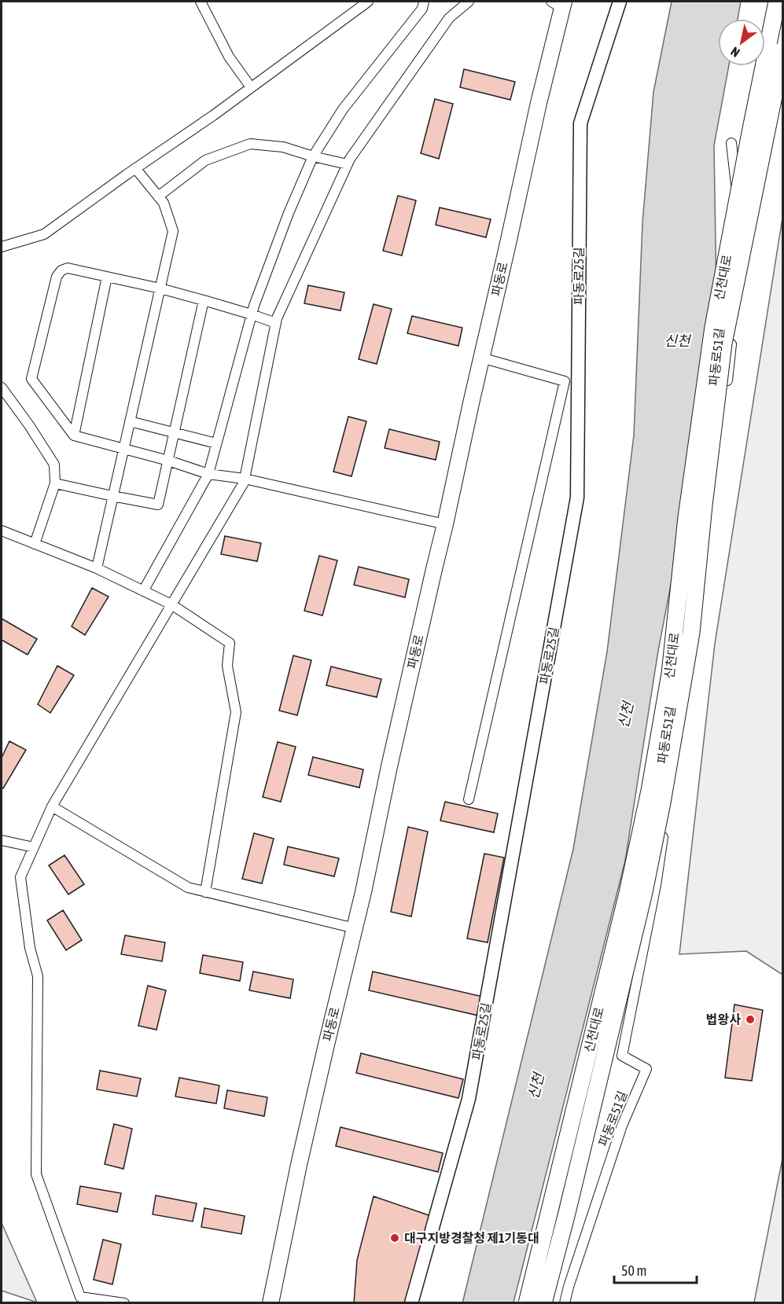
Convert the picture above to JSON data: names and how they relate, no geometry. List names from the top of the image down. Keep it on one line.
{"streets":{"highway":["신천대로"],"main road":["파동로"],"street":["파동로25길","파동로51길"]},"water":["신천"],"places":["법왕사","대구지방경찰청 제1기동대"],"scale_bar":"50 m","north":"bottom left"}
